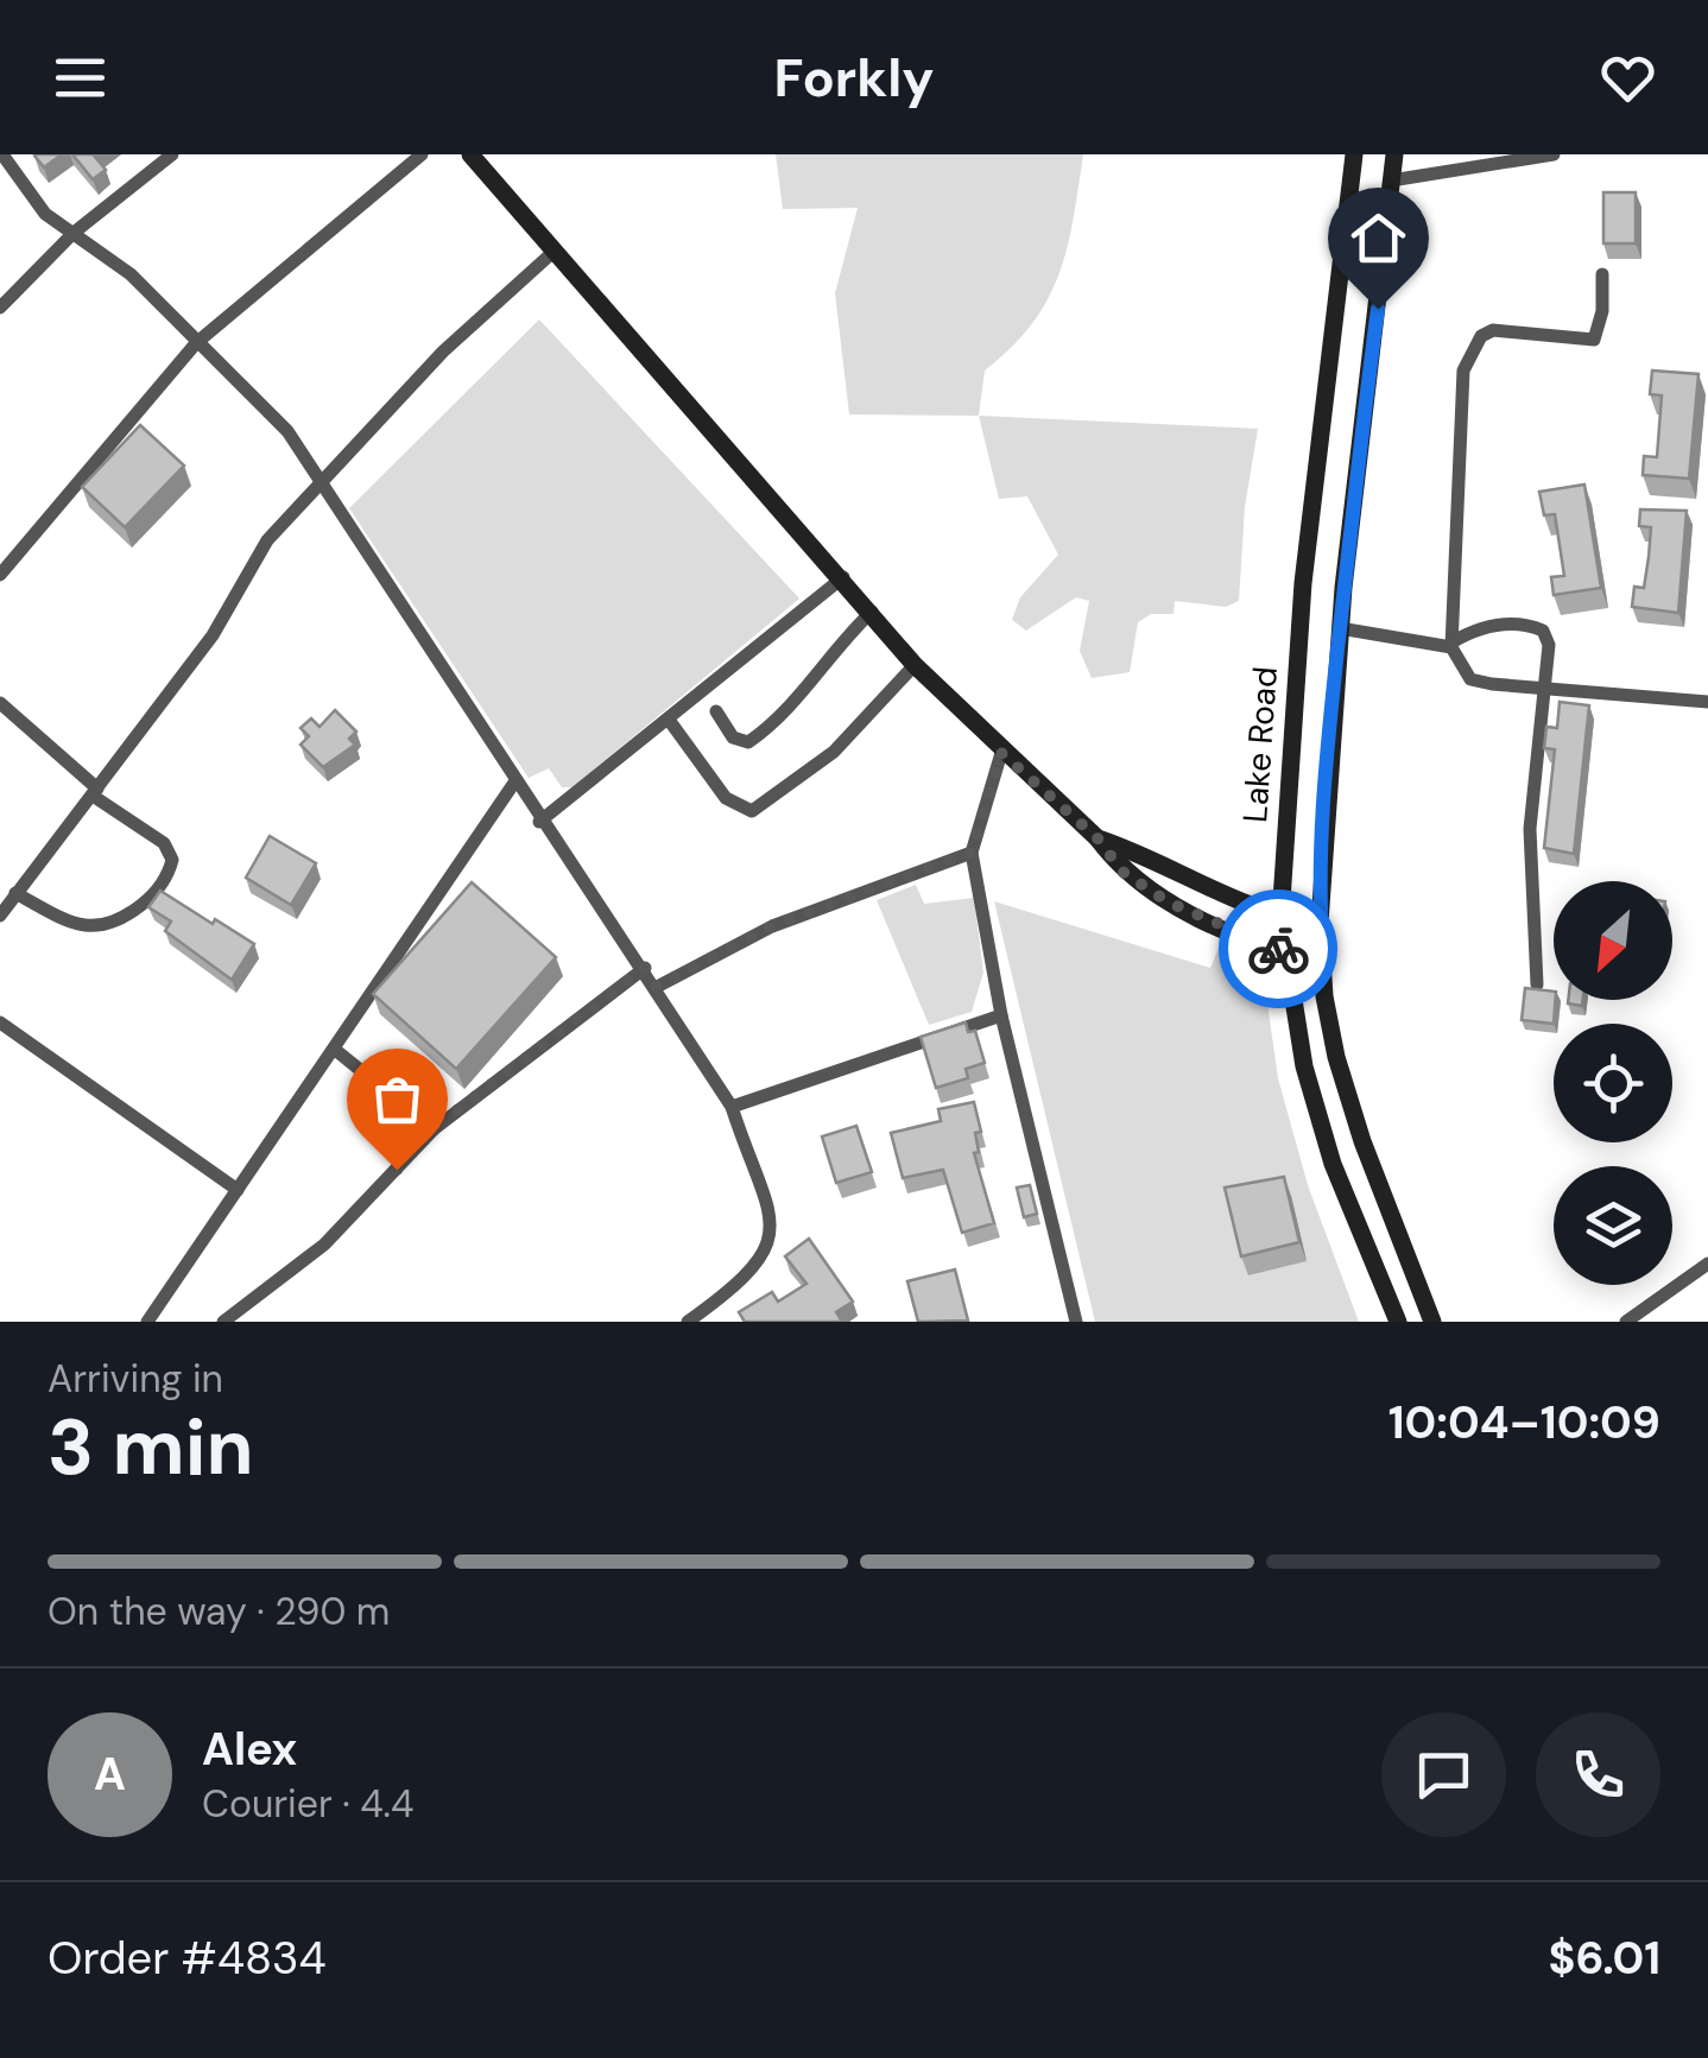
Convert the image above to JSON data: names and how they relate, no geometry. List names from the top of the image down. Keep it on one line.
{"streets":{"main road":["Lake Road"]},"north":"bottom left","page":{"header":"Forkly","heading":["3 min","Arriving in","10:04–10:09"],"panel":["Alex","Courier · 4.4","Order #4834","$6.01"],"bar":"On the way · 290 m","round":"A"}}
